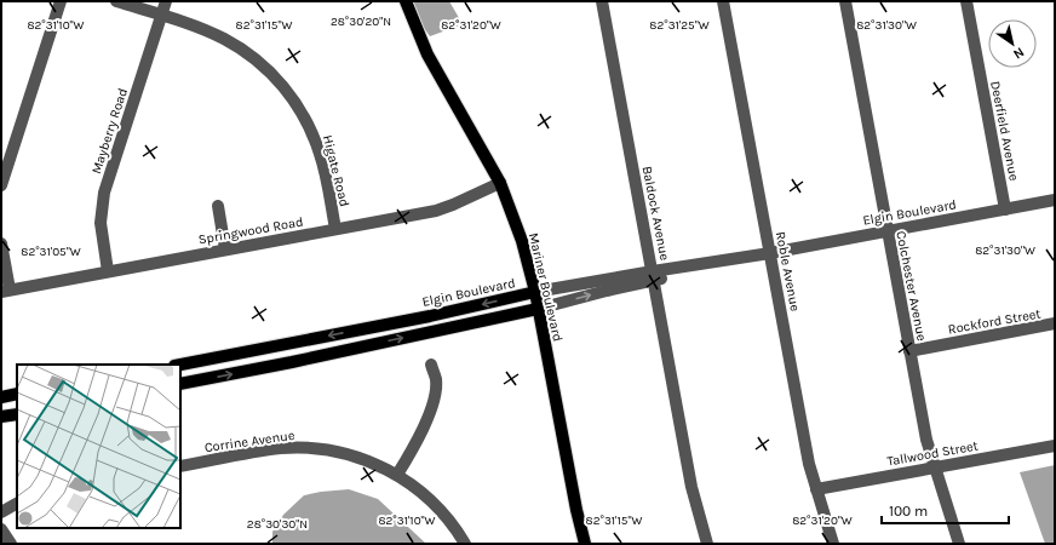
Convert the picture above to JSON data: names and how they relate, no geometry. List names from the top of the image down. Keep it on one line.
{"streets":{"main road":["Elgin Boulevard","Mariner Boulevard"],"street":["Mayberry Road","Deerfield Avenue","Higate Road","Baldock Avenue","Springwood Road","Roble Avenue","Colchester Avenue","Rockford Street","Corrine Avenue","Tallwood Street"]},"crossings":[["Mayberry Road","Higate Road"],["Mayberry Road","Springwood Road"],["Deerfield Avenue","Elgin Boulevard"],["Higate Road","Springwood Road"],["Elgin Boulevard","Baldock Avenue"],["Elgin Boulevard","Roble Avenue"],["Elgin Boulevard","Colchester Avenue"],["Elgin Boulevard","Mariner Boulevard"],["Springwood Road","Mariner Boulevard"],["Roble Avenue","Tallwood Street"],["Colchester Avenue","Rockford Street"],["Colchester Avenue","Tallwood Street"]],"scale_bar":"100 m","north":"bottom right","coordinates":["28°30'20\"N","82°31'10\"W","82°31'15\"W","82°31'20\"W","82°31'25\"W","82°31'30\"W","82°31'05\"W","28°30'30\"N"]}
